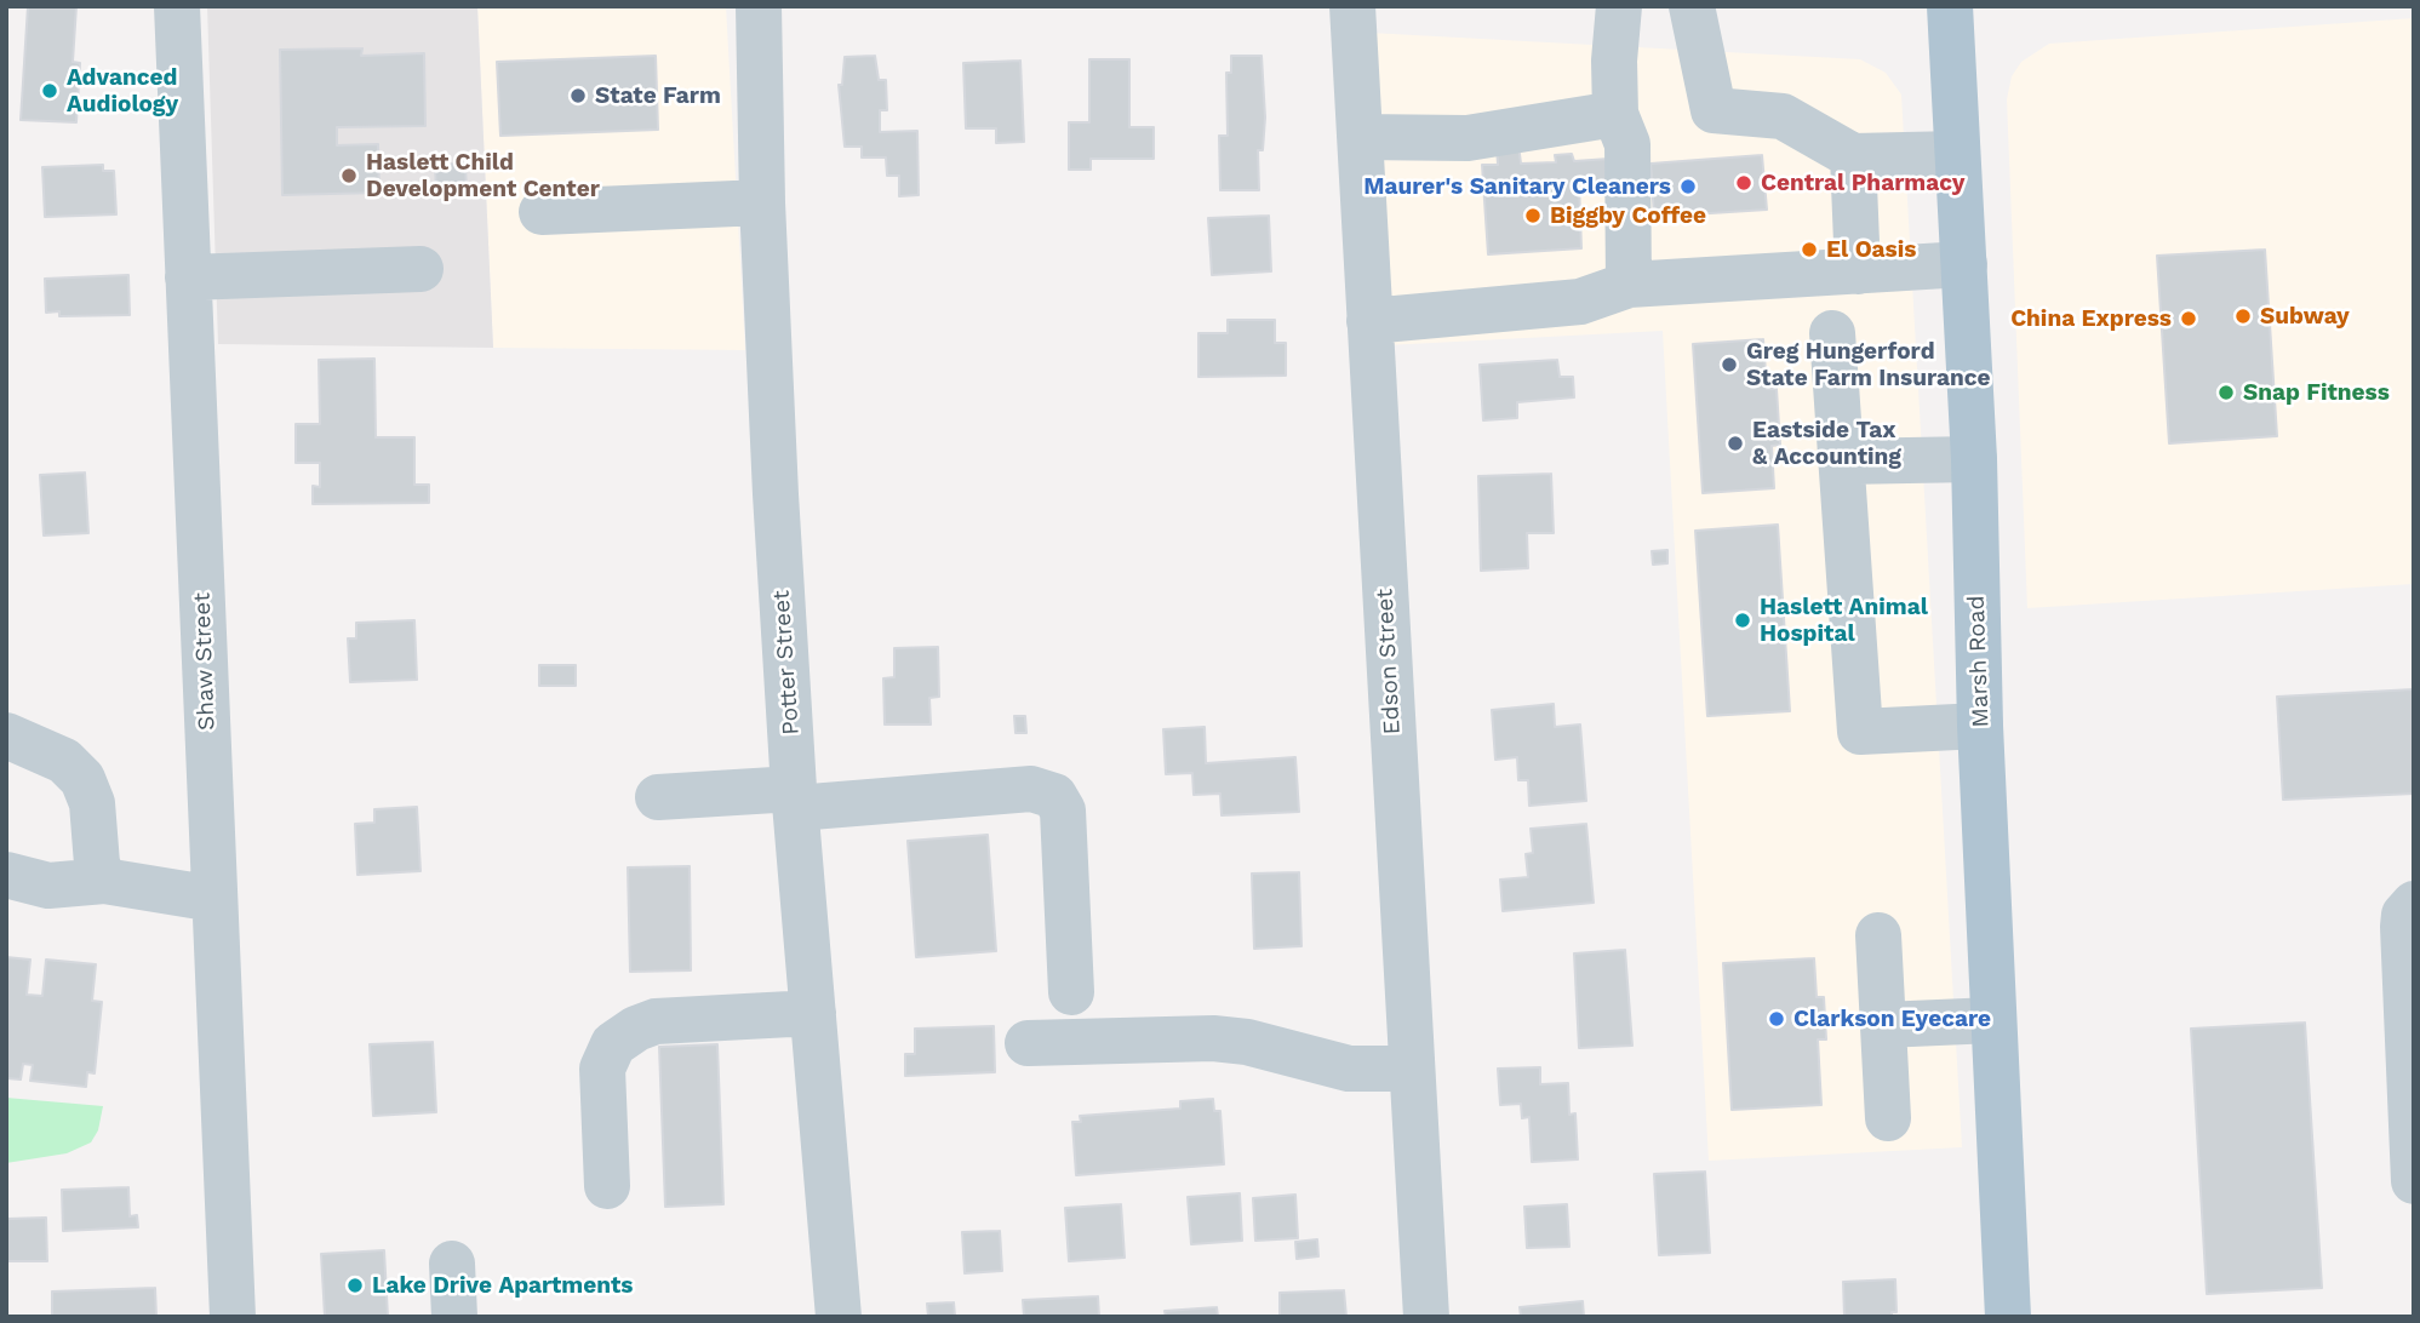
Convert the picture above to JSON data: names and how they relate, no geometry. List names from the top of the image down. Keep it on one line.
{"streets":{"main road":["Marsh Road"],"street":["Shaw Street","Edson Street","Potter Street"]},"places":["Advanced Audiology","State Farm","Haslett Child Development Center","Central Pharmacy","Maurer's Sanitary Cleaners","Biggby Coffee","El Oasis","Subway","China Express","Greg Hungerford State Farm Insurance","Snap Fitness","Eastside Tax & Accounting","Haslett Animal Hospital","Clarkson Eyecare","Lake Drive Apartments"]}
